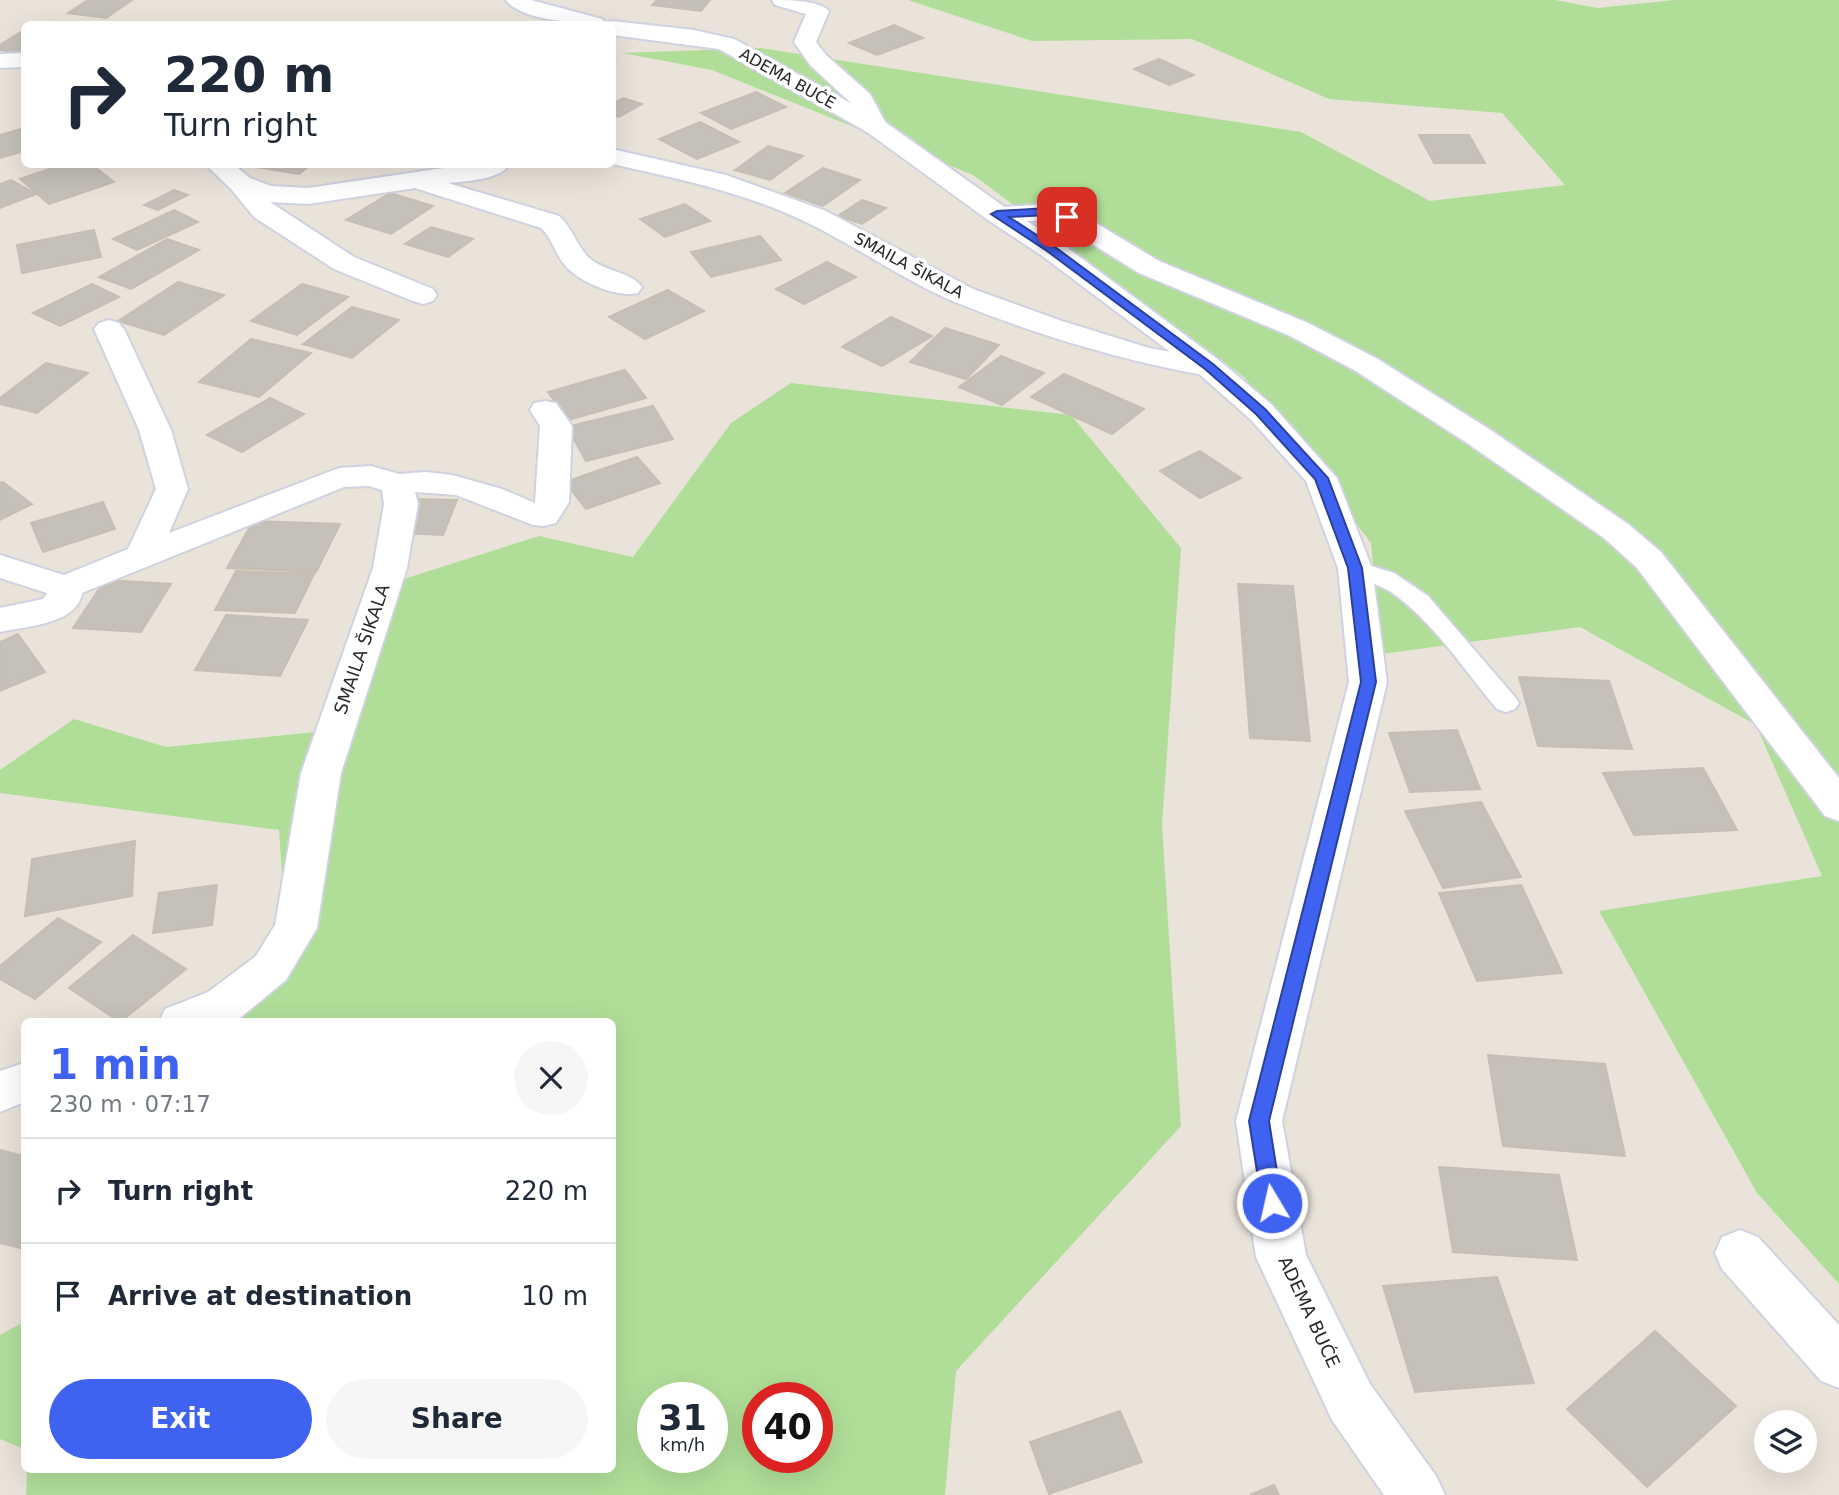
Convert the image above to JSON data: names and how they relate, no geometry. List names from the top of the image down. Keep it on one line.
{"streets":{"street":["ADEMA BUĆE","SMAILA ŠIKALA"]},"crossings":[["ADEMA BUĆE","SMAILA ŠIKALA"]],"page":{"turn":["220 m","Turn right"],"heading":["1 min","230 m · 07:17"],"list":[{"name":"Turn right","value":"220 m"},{"name":"Arrive at destination","value":"10 m"}],"buttons":["Exit","Share"],"speed":"31 km/h","limit":"40"}}
